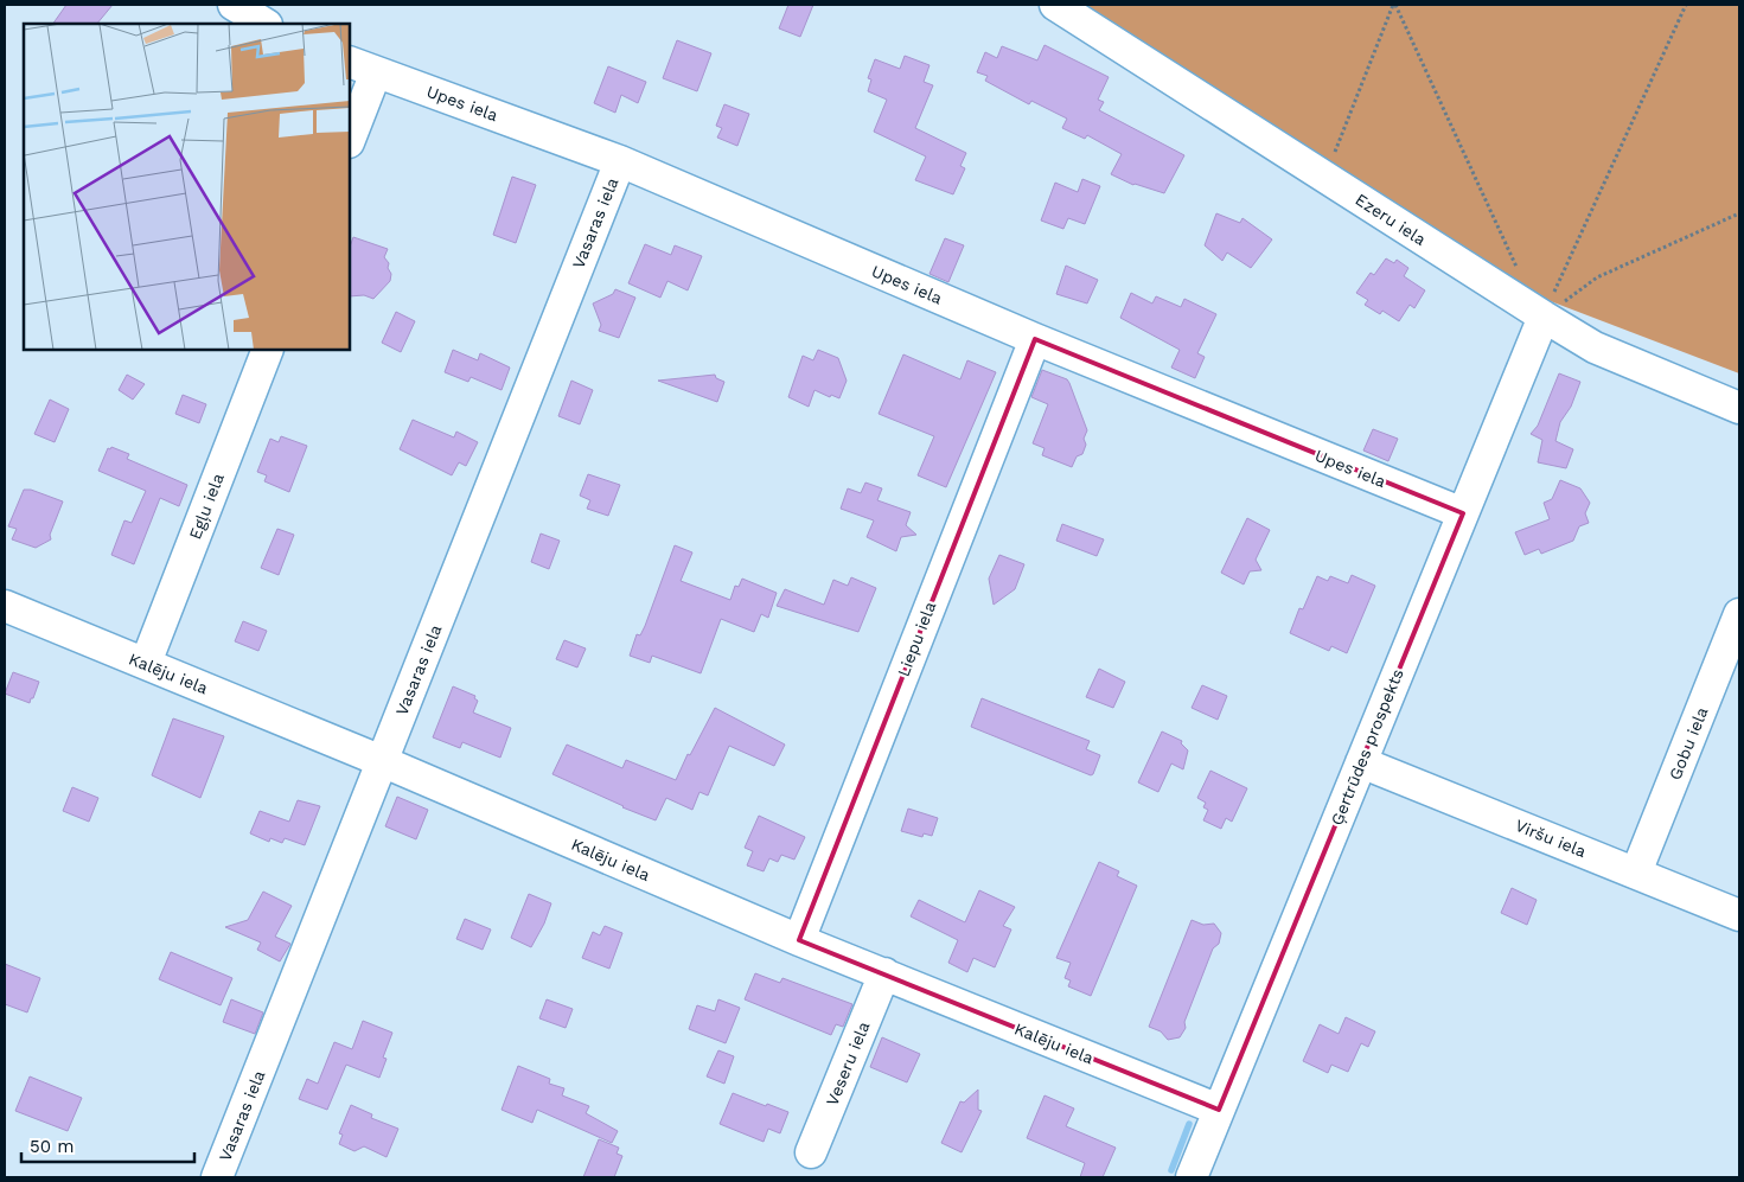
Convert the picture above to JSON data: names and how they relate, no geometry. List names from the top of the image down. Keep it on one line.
{"streets":{"street":["Upes iela","Ezeru iela","Vasaras iela","Egļu iela","Liepu iela","Kalēju iela","Gobu iela","Ģertrūdes prospekts","Viršu iela","Veseru iela"]},"crossings":[["Upes iela","Vasaras iela"],["Upes iela","Liepu iela"],["Upes iela","Ģertrūdes prospekts"],["Ezeru iela","Ģertrūdes prospekts"],["Vasaras iela","Kalēju iela"],["Egļu iela","Kalēju iela"],["Liepu iela","Kalēju iela"],["Kalēju iela","Ģertrūdes prospekts"],["Kalēju iela","Veseru iela"],["Gobu iela","Viršu iela"],["Ģertrūdes prospekts","Viršu iela"]],"scale_bar":"50 m"}
